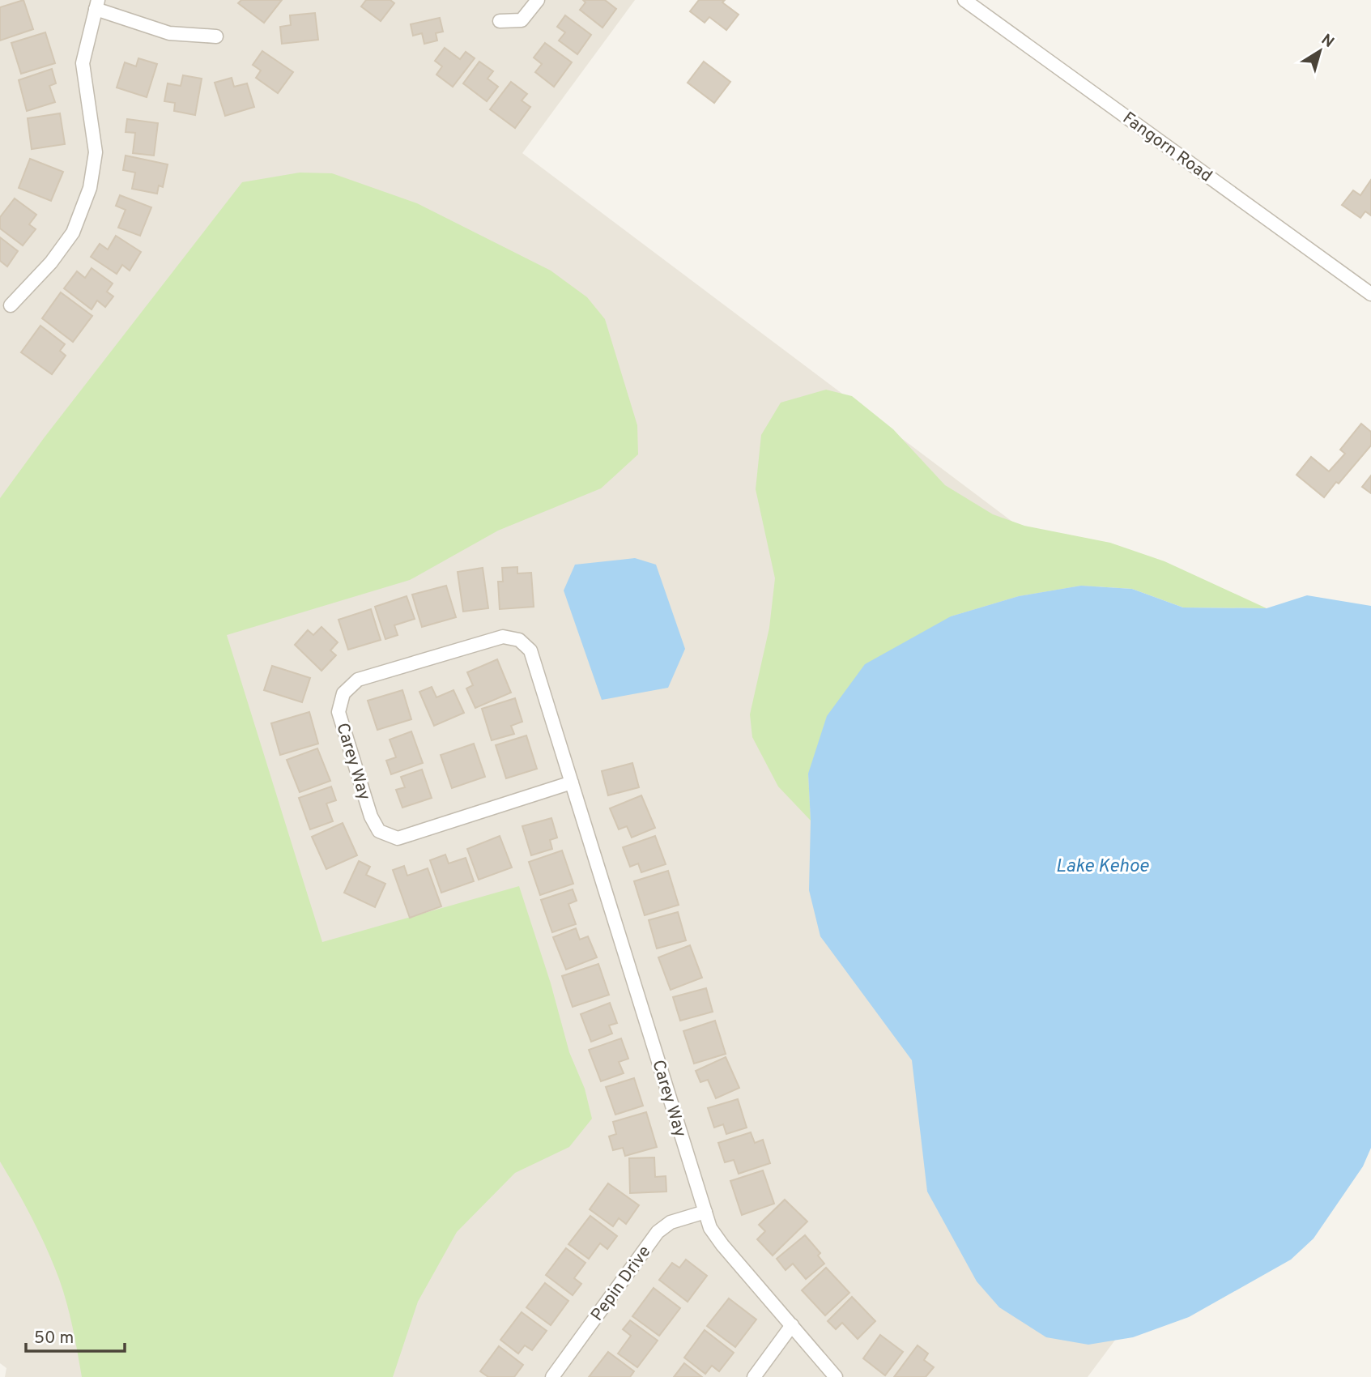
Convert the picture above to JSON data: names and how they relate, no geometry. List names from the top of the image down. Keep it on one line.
{"streets":{"street":["Fangorn Road","Carey Way","Pepin Drive"]},"crossings":[["Carey Way","Pepin Drive"]],"water":["Lake Kehoe"],"scale_bar":"50 m","north":"top right"}
